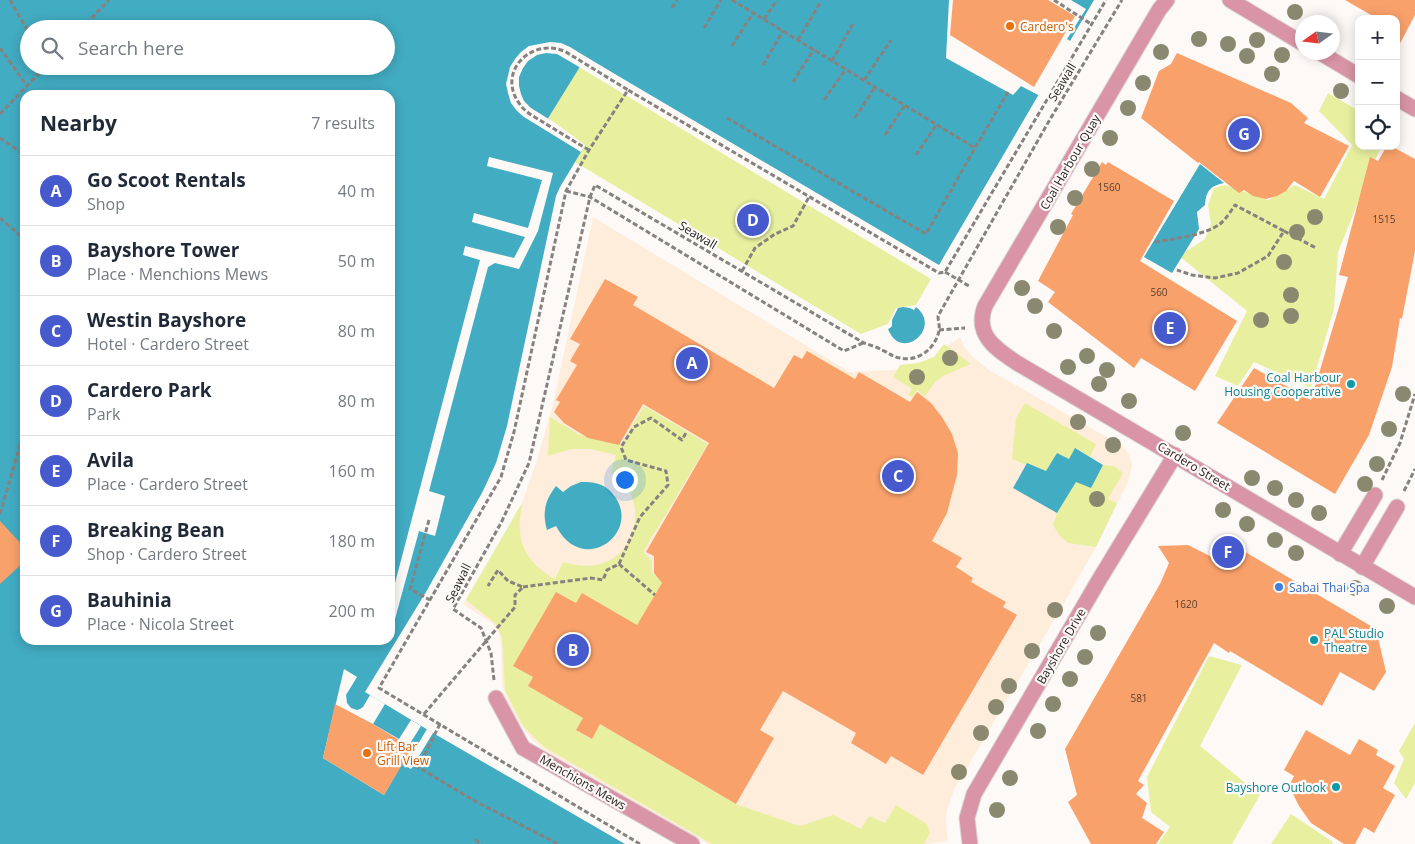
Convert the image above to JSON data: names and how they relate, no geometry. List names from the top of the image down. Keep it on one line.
{"streets":{"street":["Coal Harbour Quay","Cardero Street","Bayshore Drive","Menchions Mews"],"path":["Seawall"]},"crossings":[["Seawall","Menchions Mews"],["Coal Harbour Quay","Cardero Street"],["Cardero Street","Bayshore Drive"]],"places":["Cardero's","Coal Harbour Housing Cooperative","Sabai Thai Spa","PAL Studio Theatre","Lift Bar Grill View","Bayshore Outlook"],"house_numbers":["1560","1515","560","1620","581"],"north":"left","page":{"map_buttons":["+","−"],"search":"Search here","heading":["Nearby","7 results"],"pins":["G","D","E","A","C","F","B"],"list":[{"mark":"A","name":"Go Scoot Rentals","note":"Shop","value":"40 m"},{"mark":"B","name":"Bayshore Tower","note":"Place · Menchions Mews","value":"50 m"},{"mark":"C","name":"Westin Bayshore","note":"Hotel · Cardero Street","value":"80 m"},{"mark":"D","name":"Cardero Park","note":"Park","value":"80 m"},{"mark":"E","name":"Avila","note":"Place · Cardero Street","value":"160 m"},{"mark":"F","name":"Breaking Bean","note":"Shop · Cardero Street","value":"180 m"},{"mark":"G","name":"Bauhinia","note":"Place · Nicola Street","value":"200 m"}]}}
